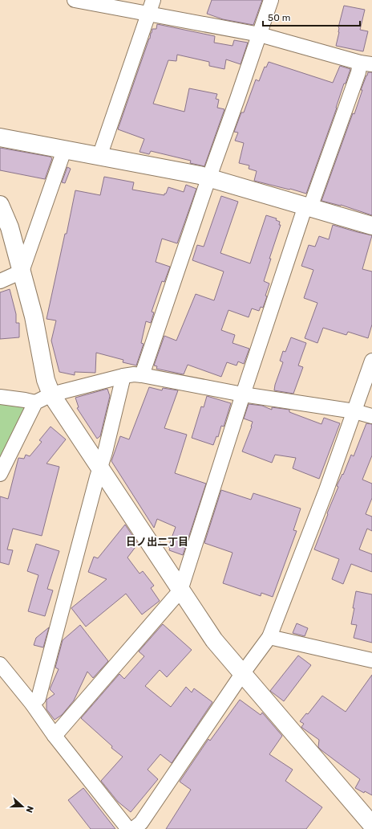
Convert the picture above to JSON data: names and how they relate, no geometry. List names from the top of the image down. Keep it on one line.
{"districts":["日ノ出二丁目"],"scale_bar":"50 m","north":"right"}
